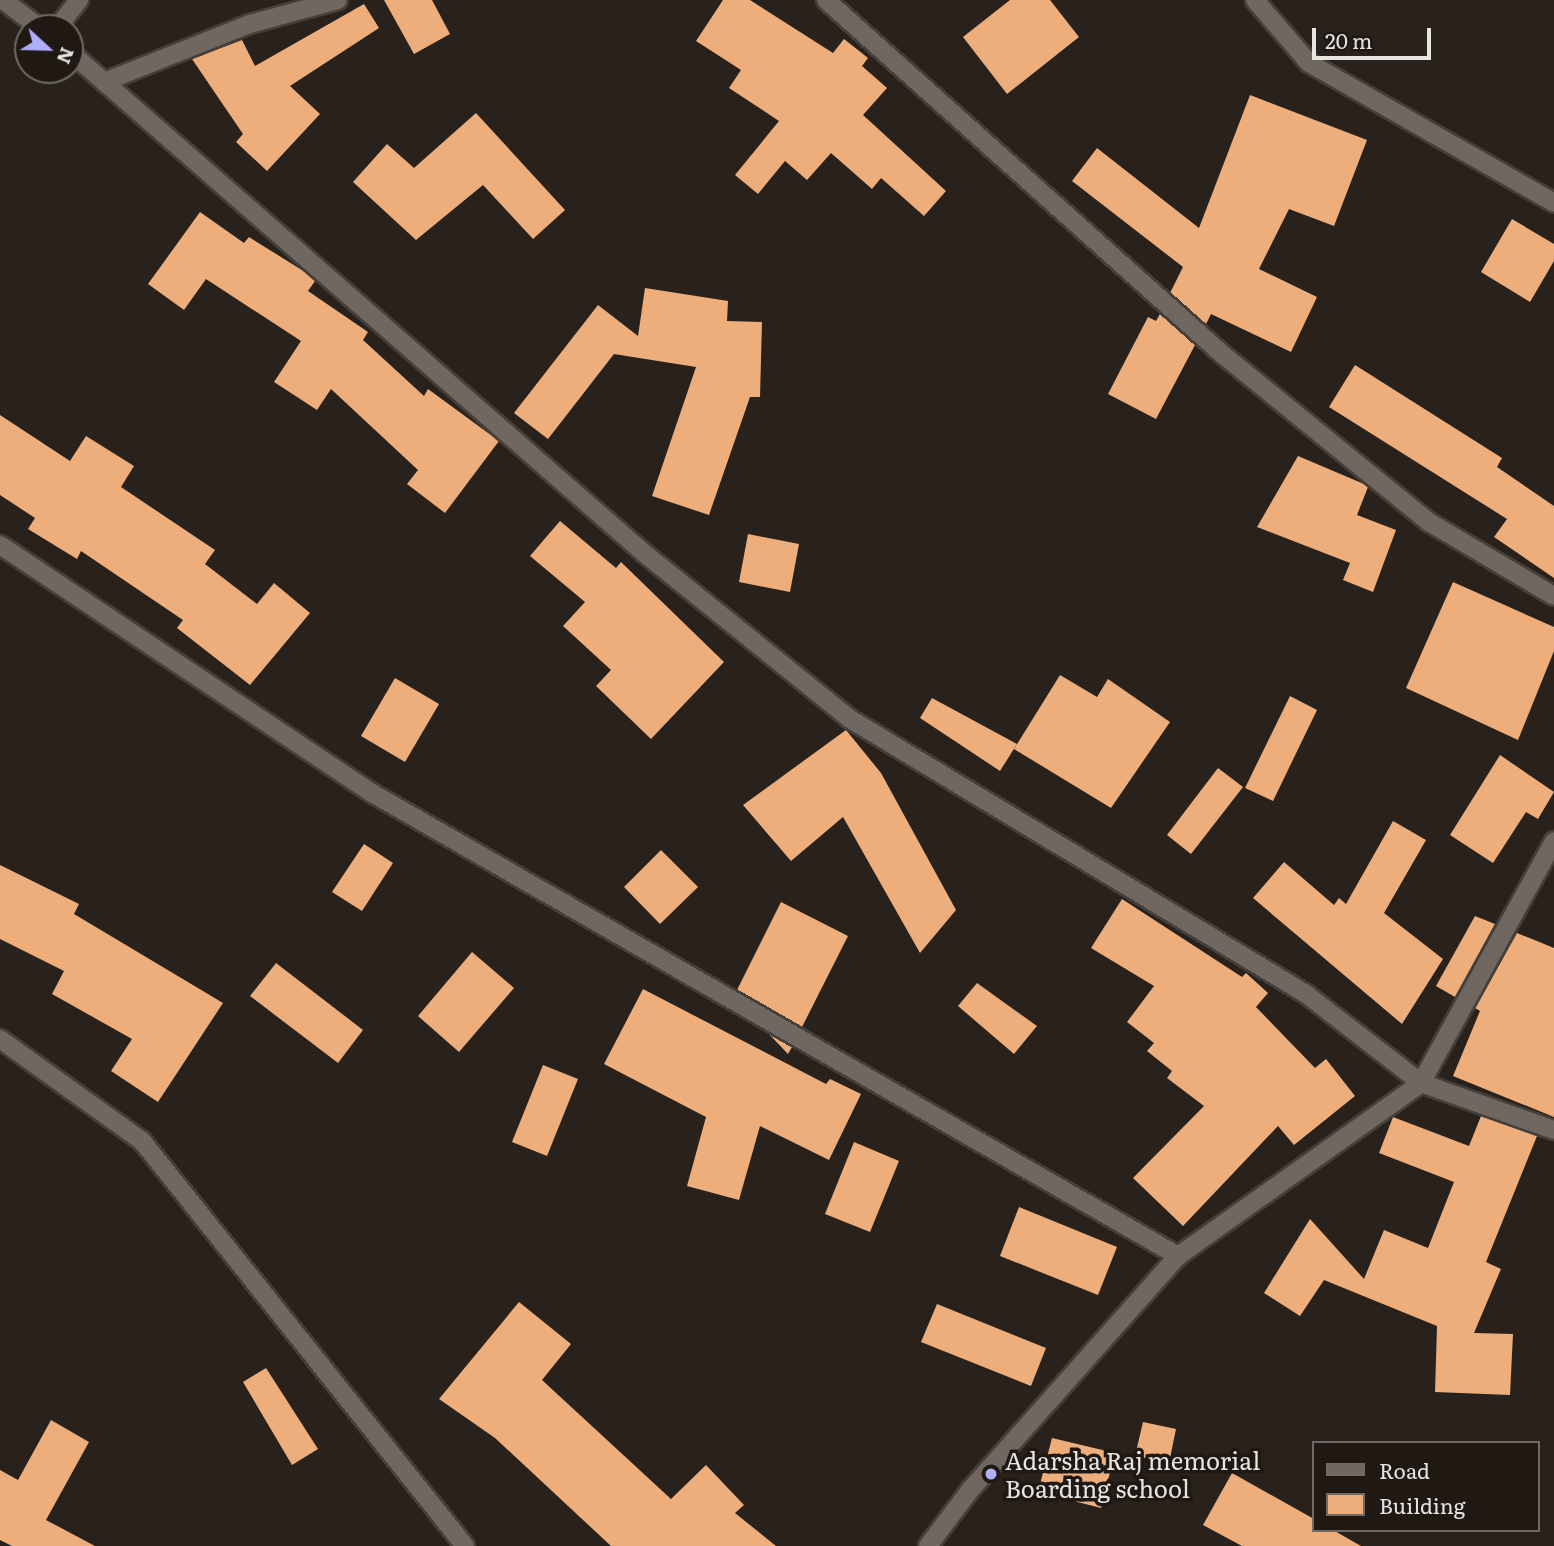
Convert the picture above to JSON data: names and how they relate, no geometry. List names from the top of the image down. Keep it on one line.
{"places":["Adarsha Raj memorial Boarding school"],"legend":["Road","Building"],"scale_bar":"20 m","north":"right"}
